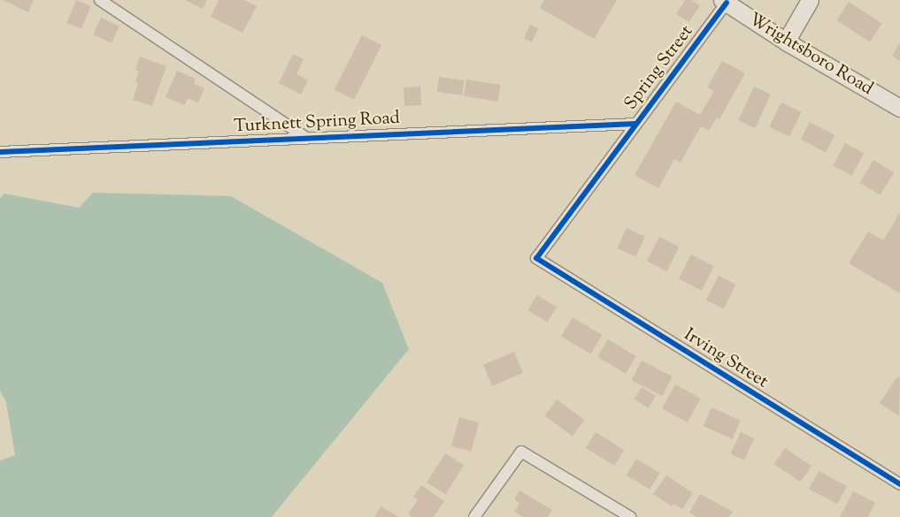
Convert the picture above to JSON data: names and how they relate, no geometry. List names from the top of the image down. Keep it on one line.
{"streets":{"main road":["Wrightsboro Road"],"street":["Spring Street","Turknett Spring Road","Irving Street"]},"crossings":[["Wrightsboro Road","Spring Street"],["Spring Street","Turknett Spring Road"],["Spring Street","Irving Street"]]}
